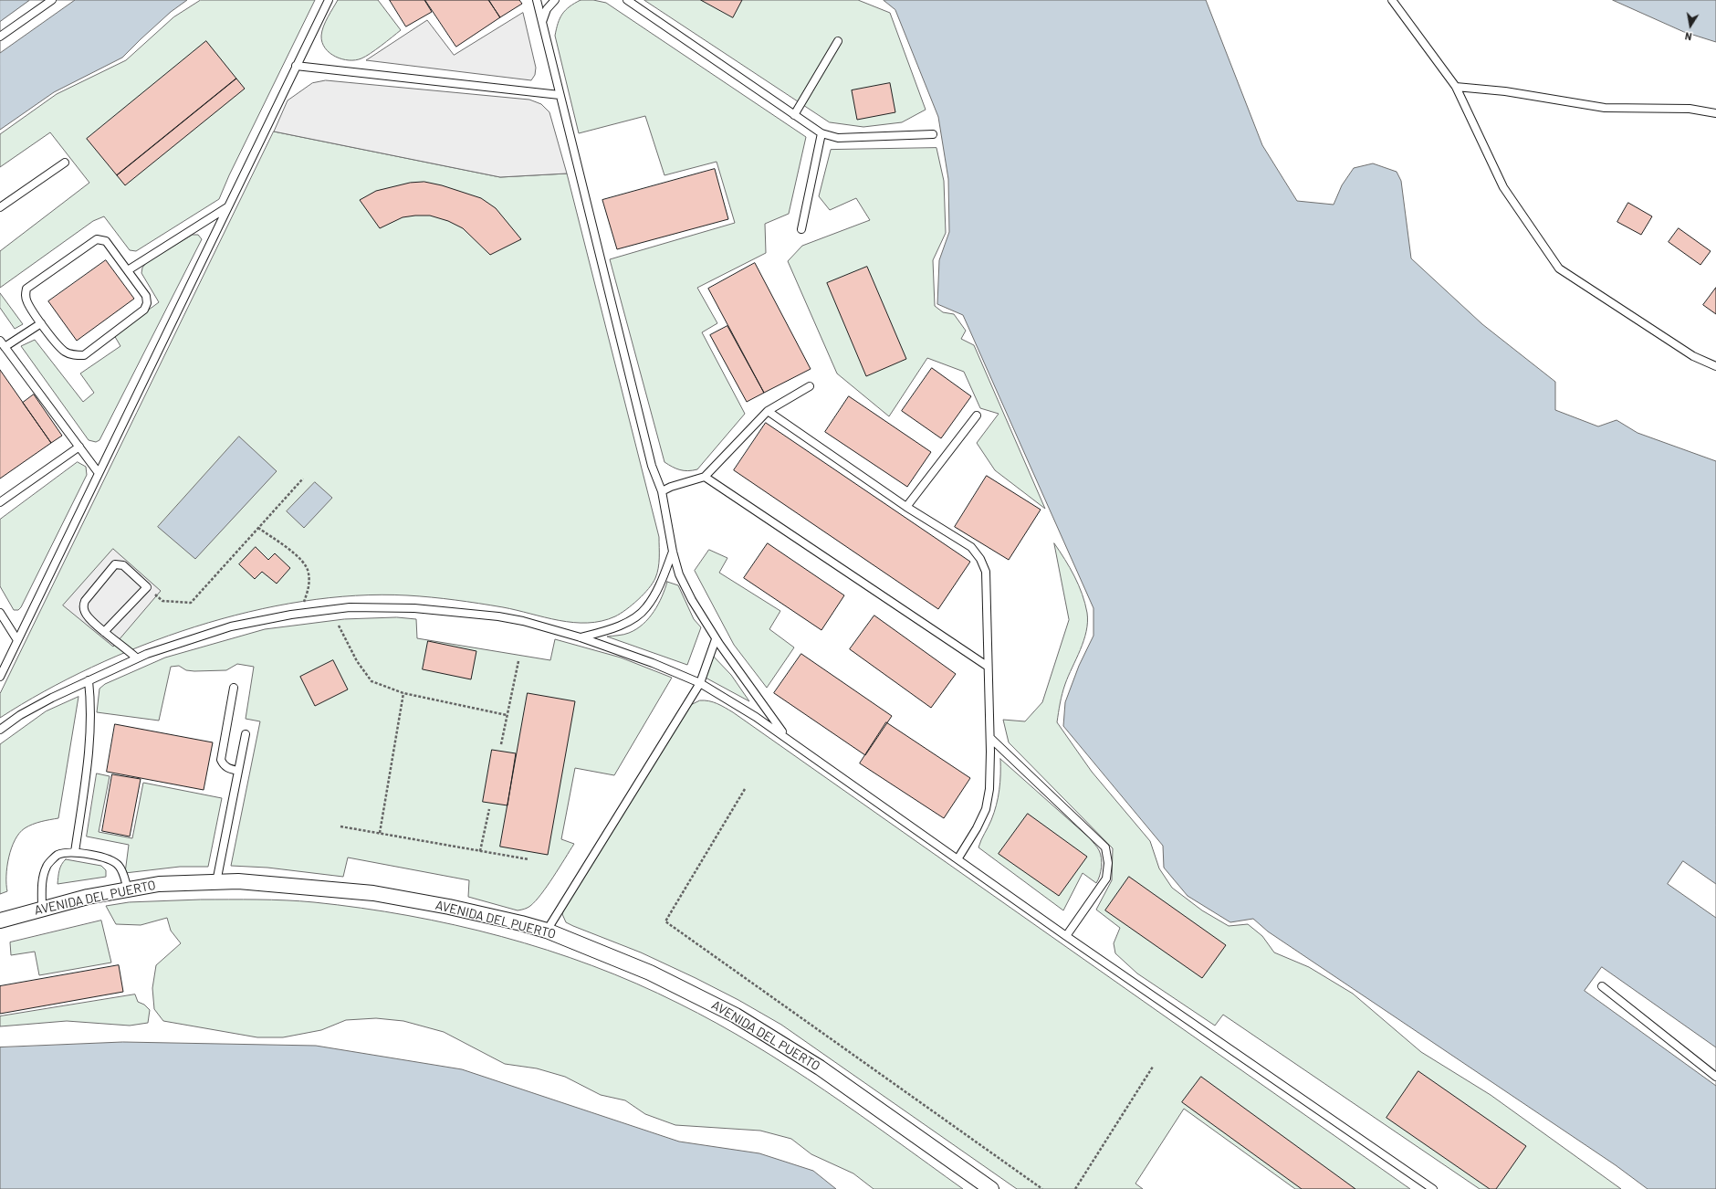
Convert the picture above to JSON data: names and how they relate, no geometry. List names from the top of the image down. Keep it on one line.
{"streets":{"street":["AVENIDA DEL PUERTO"]},"north":"bottom"}
